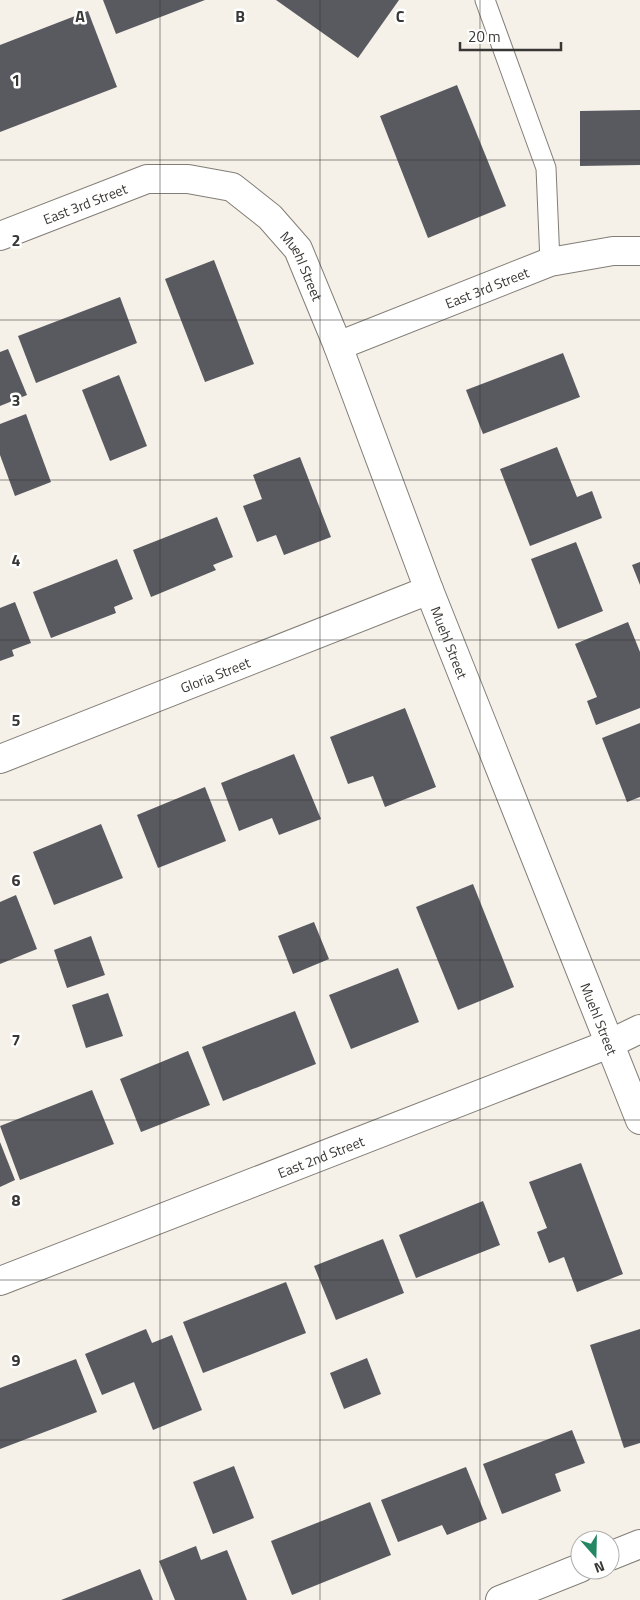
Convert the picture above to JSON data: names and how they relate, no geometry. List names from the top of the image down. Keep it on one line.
{"streets":{"street":["East 3rd Street","Muehl Street","Gloria Street","East 2nd Street"]},"crossings":[["East 3rd Street","Muehl Street"],["Muehl Street","Gloria Street"],["Muehl Street","East 2nd Street"]],"scale_bar":"20 m","north":"bottom","grid":{"columns":["A","B","C"],"rows":["1","2","3","4","5","6","7","8","9"]}}
